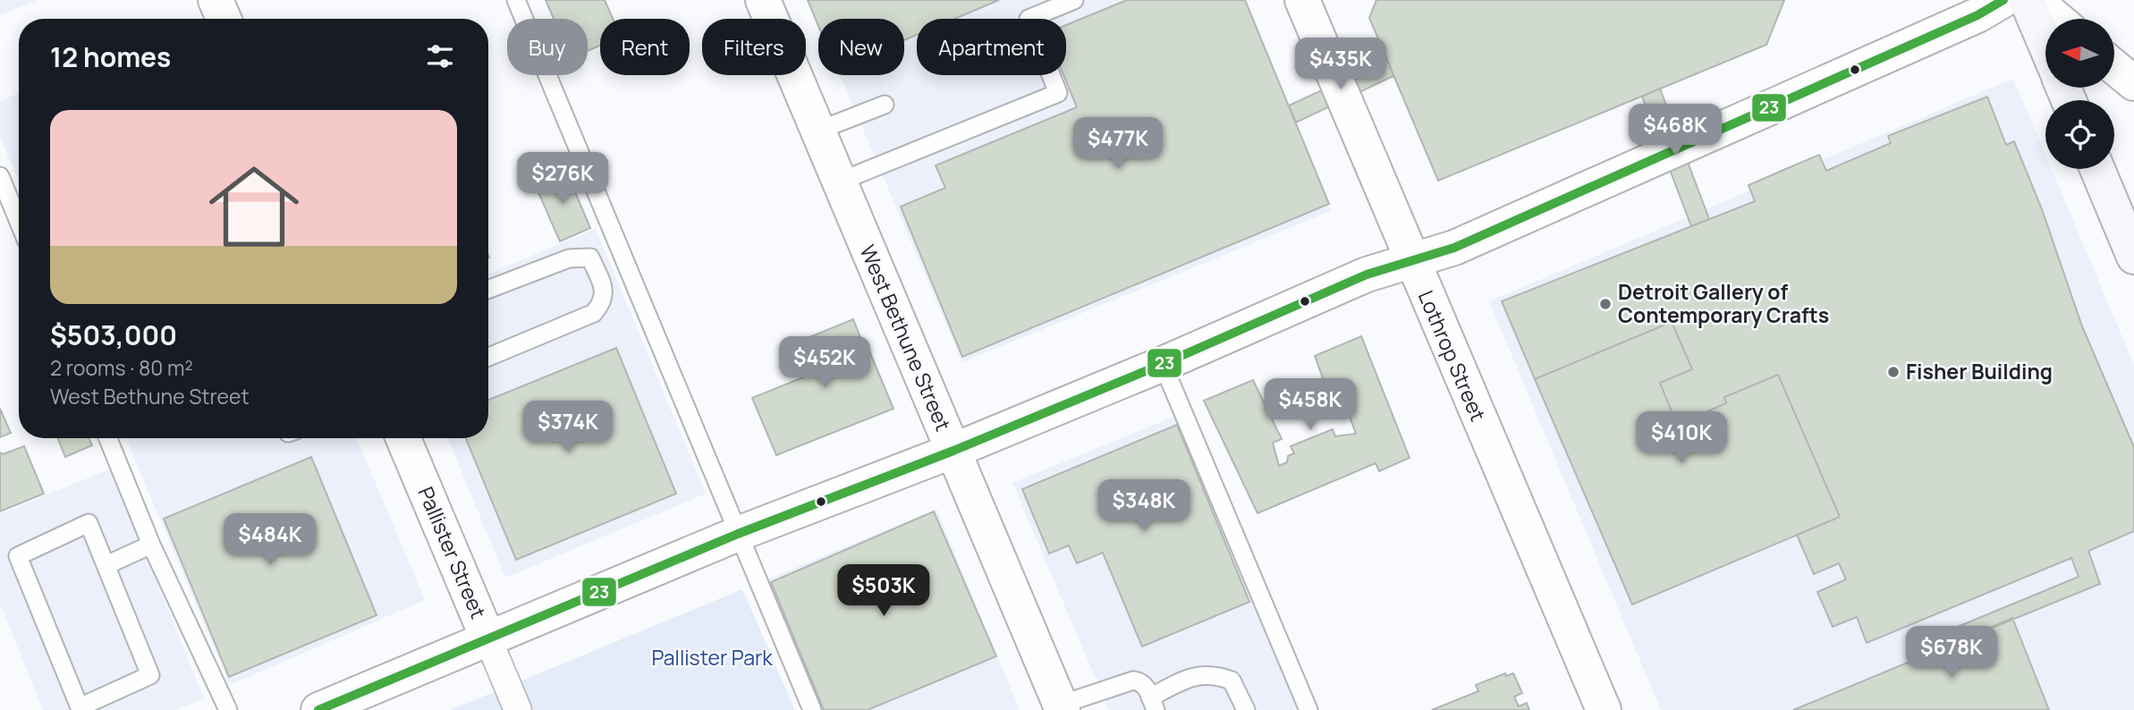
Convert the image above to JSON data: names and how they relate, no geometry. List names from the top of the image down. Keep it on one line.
{"streets":{"street":["West Bethune Street","Lothrop Street","Pallister Street"]},"parks":["Pallister Park"],"places":["Detroit Gallery of Contemporary Crafts","Fisher Building"],"lines":["transit line 23"],"north":"left","page":{"chip":["Buy","Rent","Filters","New","Apartment"],"heading":"12 homes","price":["$435K","$468K","$477K","$276K","$452K","$458K","$374K","$410K","$348K","$484K","$503K","$678K"],"list":[{"name":"$503,000","note":"2 rooms · 80 m² · West Bethune Street"}]}}
